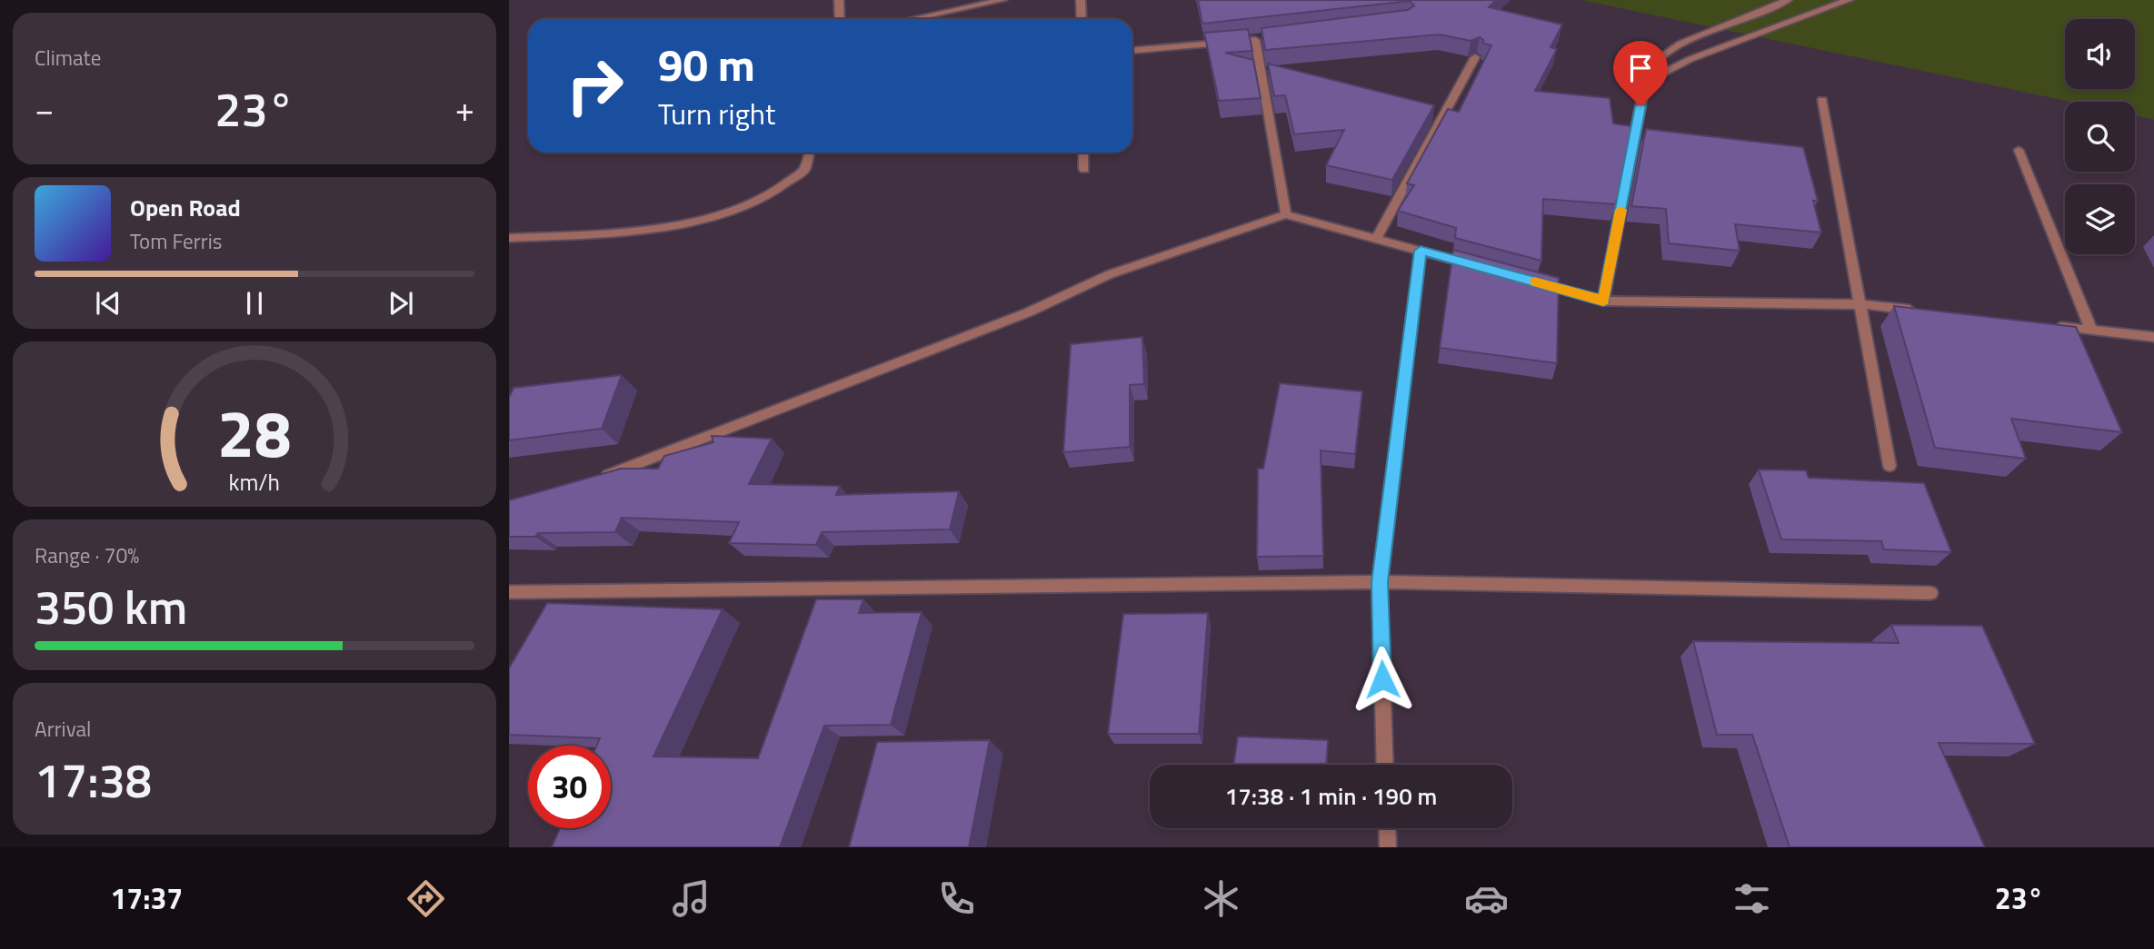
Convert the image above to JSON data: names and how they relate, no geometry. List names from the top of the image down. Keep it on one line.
{"page":{"tile":["Climate",["Range · 70%","350 km"],["Arrival","17:38"]],"turn":["90 m","Turn right"],"heat":["−","23°","+"],"song":["Open Road","Tom Ferris"],"limit":"30","trip":"17:38 · 1 min · 190 m","tabs":["17:37","23°"],"gauge":["28","km/h"]}}
